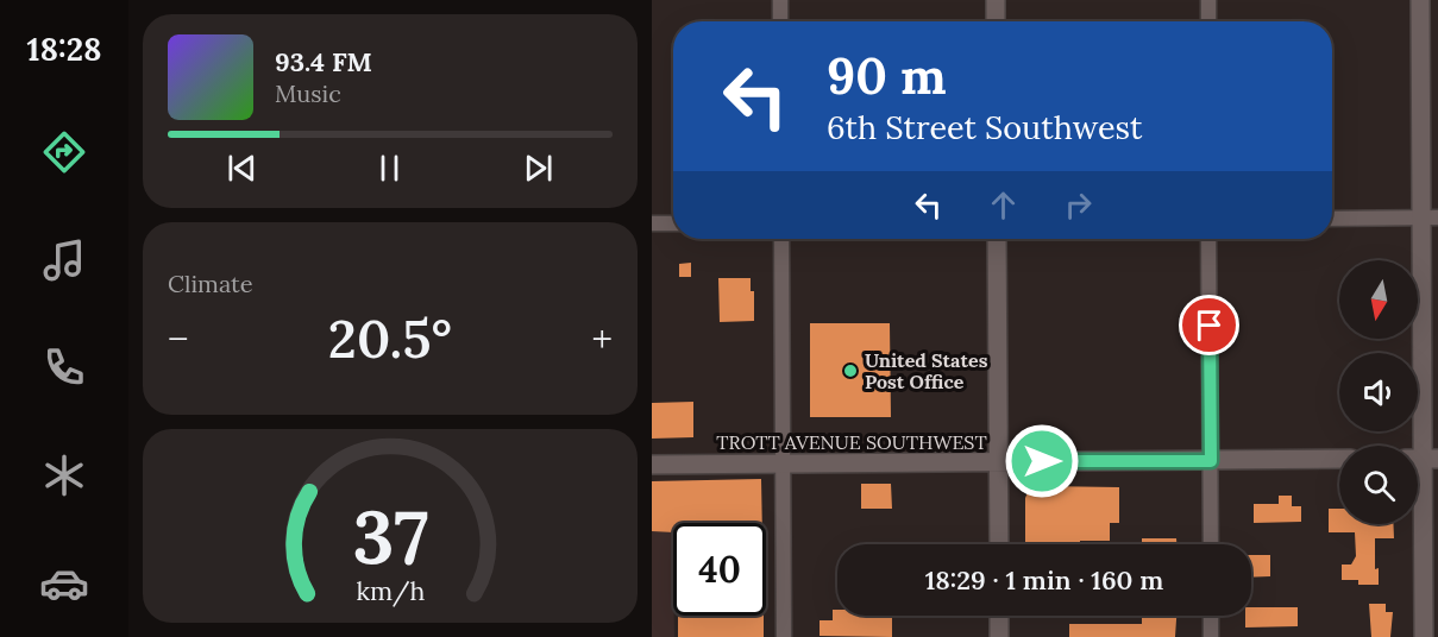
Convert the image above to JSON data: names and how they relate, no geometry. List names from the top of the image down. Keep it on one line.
{"streets":{"street":["TROTT AVENUE SOUTHWEST"]},"places":["United States Post Office"],"north":"bottom","page":{"tabs":"18:28","turn":["90 m","6th Street Southwest"],"song":["93.4 FM","Music"],"tile":"Climate","heat":["−","20.5°","+"],"limit":"40","trip":"18:29 · 1 min · 160 m","gauge":["37","km/h"]}}
